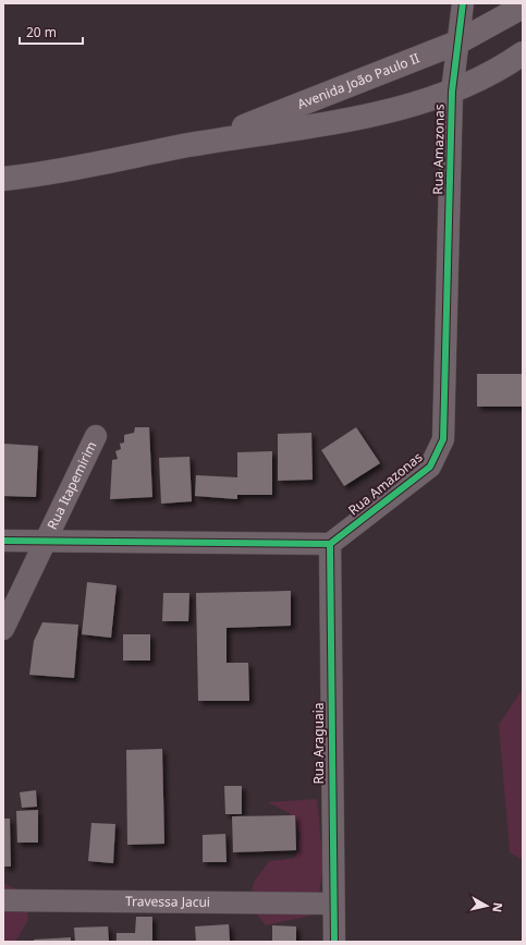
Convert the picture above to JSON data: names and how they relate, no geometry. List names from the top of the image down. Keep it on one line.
{"streets":{"main road":["Avenida João Paulo II"],"street":["Rua Amazonas","Rua Itapemirim","Rua Araguaia","Travessa Jacui"]},"crossings":[["Avenida João Paulo II","Rua Amazonas"],["Rua Amazonas","Rua Araguaia"],["Rua Araguaia","Travessa Jacui"]],"scale_bar":"20 m","north":"right"}
